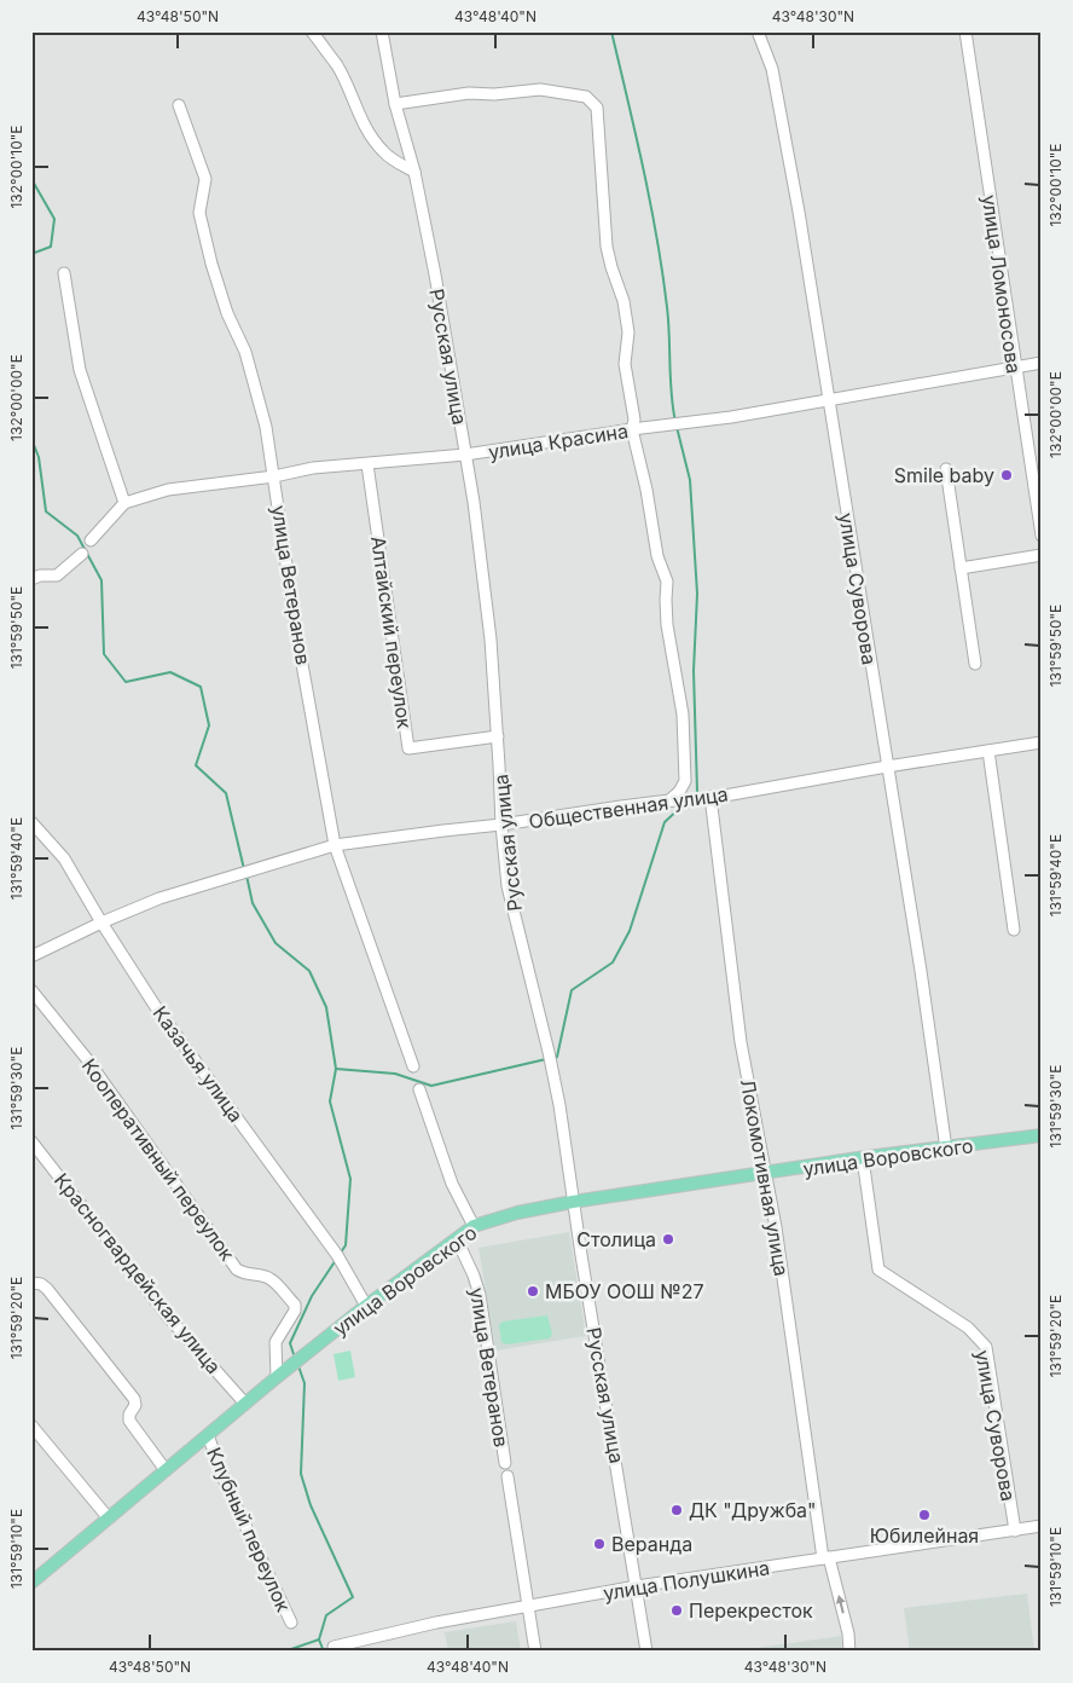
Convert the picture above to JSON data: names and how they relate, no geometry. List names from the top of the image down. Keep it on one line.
{"streets":{"main road":["улица Воровского"],"street":["улица Ломоносова","Русская улица","улица Красина","улица Ветеранов","улица Суворова","Алтайский переулок","Общественная улица","Казачья улица","Кооперативный переулок","Локомотивная улица","Красногвардейская улица","Клубный переулок","улица Полушкина"]},"crossings":[["улица Ломоносова","улица Красина"],["Русская улица","улица Красина"],["Русская улица","Алтайский переулок"],["Русская улица","Общественная улица"],["Русская улица","улица Воровского"],["Русская улица","улица Полушкина"],["улица Красина","улица Ветеранов"],["улица Красина","улица Суворова"],["улица Красина","Алтайский переулок"],["улица Ветеранов","Общественная улица"],["улица Ветеранов","улица Воровского"],["улица Суворова","Общественная улица"],["улица Суворова","улица Воровского"],["улица Суворова","улица Полушкина"],["Общественная улица","Казачья улица"],["Общественная улица","Локомотивная улица"],["Казачья улица","улица Воровского"],["улица Воровского","Кооперативный переулок"],["улица Воровского","Локомотивная улица"],["улица Воровского","Красногвардейская улица"],["улица Воровского","Клубный переулок"],["Локомотивная улица","улица Полушкина"]],"places":["Smile baby","Столица","МБОУ ООШ №27","ДК \"Дружба\"","Юбилейная","Веранда","Перекресток"],"coordinates":["43°48'50\"N","43°48'40\"N","43°48'30\"N","132°00'10\"E","132°00'00\"E","131°59'50\"E","131°59'40\"E","131°59'30\"E","131°59'20\"E","131°59'10\"E"]}
